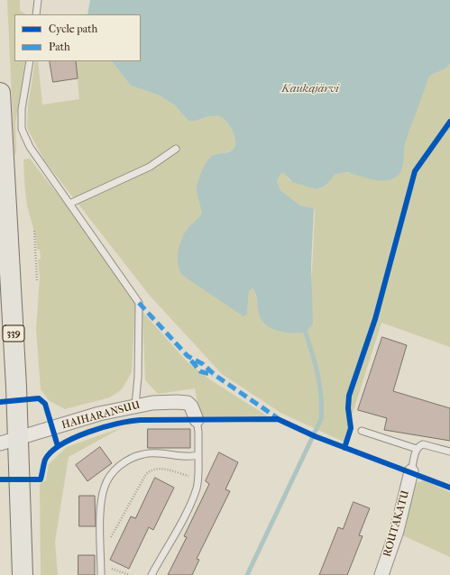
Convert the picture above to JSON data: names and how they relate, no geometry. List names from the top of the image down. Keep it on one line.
{"streets":{"main road":["339"],"street":["HAIHARANSUU","ROUTAKATU"]},"crossings":[["339","HAIHARANSUU"]],"water":["Kaukajärvi"],"legend":["Cycle path","Path"]}
